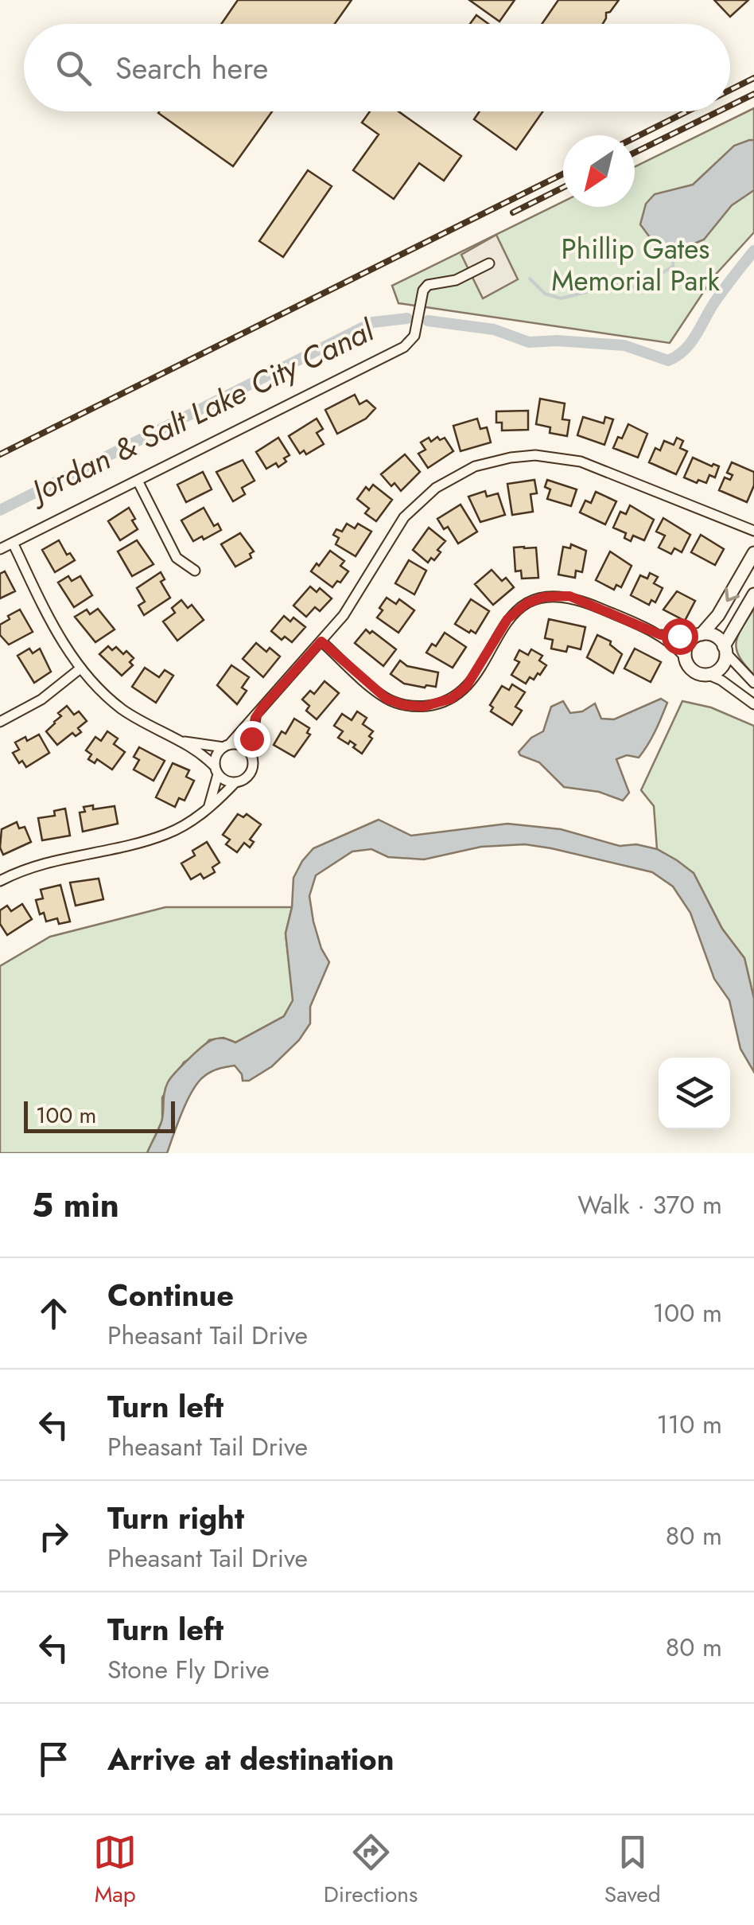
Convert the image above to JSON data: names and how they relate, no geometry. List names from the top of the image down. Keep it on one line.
{"water":["Jordan & Salt Lake City Canal"],"parks":["Phillip Gates Memorial Park"],"scale_bar":"100 m","north":"bottom left","page":{"search":"Search here","scale":"100 m","heading":["5 min","Walk · 370 m"],"list":[["Continue","Pheasant Tail Drive","100 m"],["Turn left","Pheasant Tail Drive","110 m"],["Turn right","Pheasant Tail Drive","80 m"],["Turn left","Stone Fly Drive","80 m"],"Arrive at destination"],"nav":["Map","Directions","Saved"]}}
